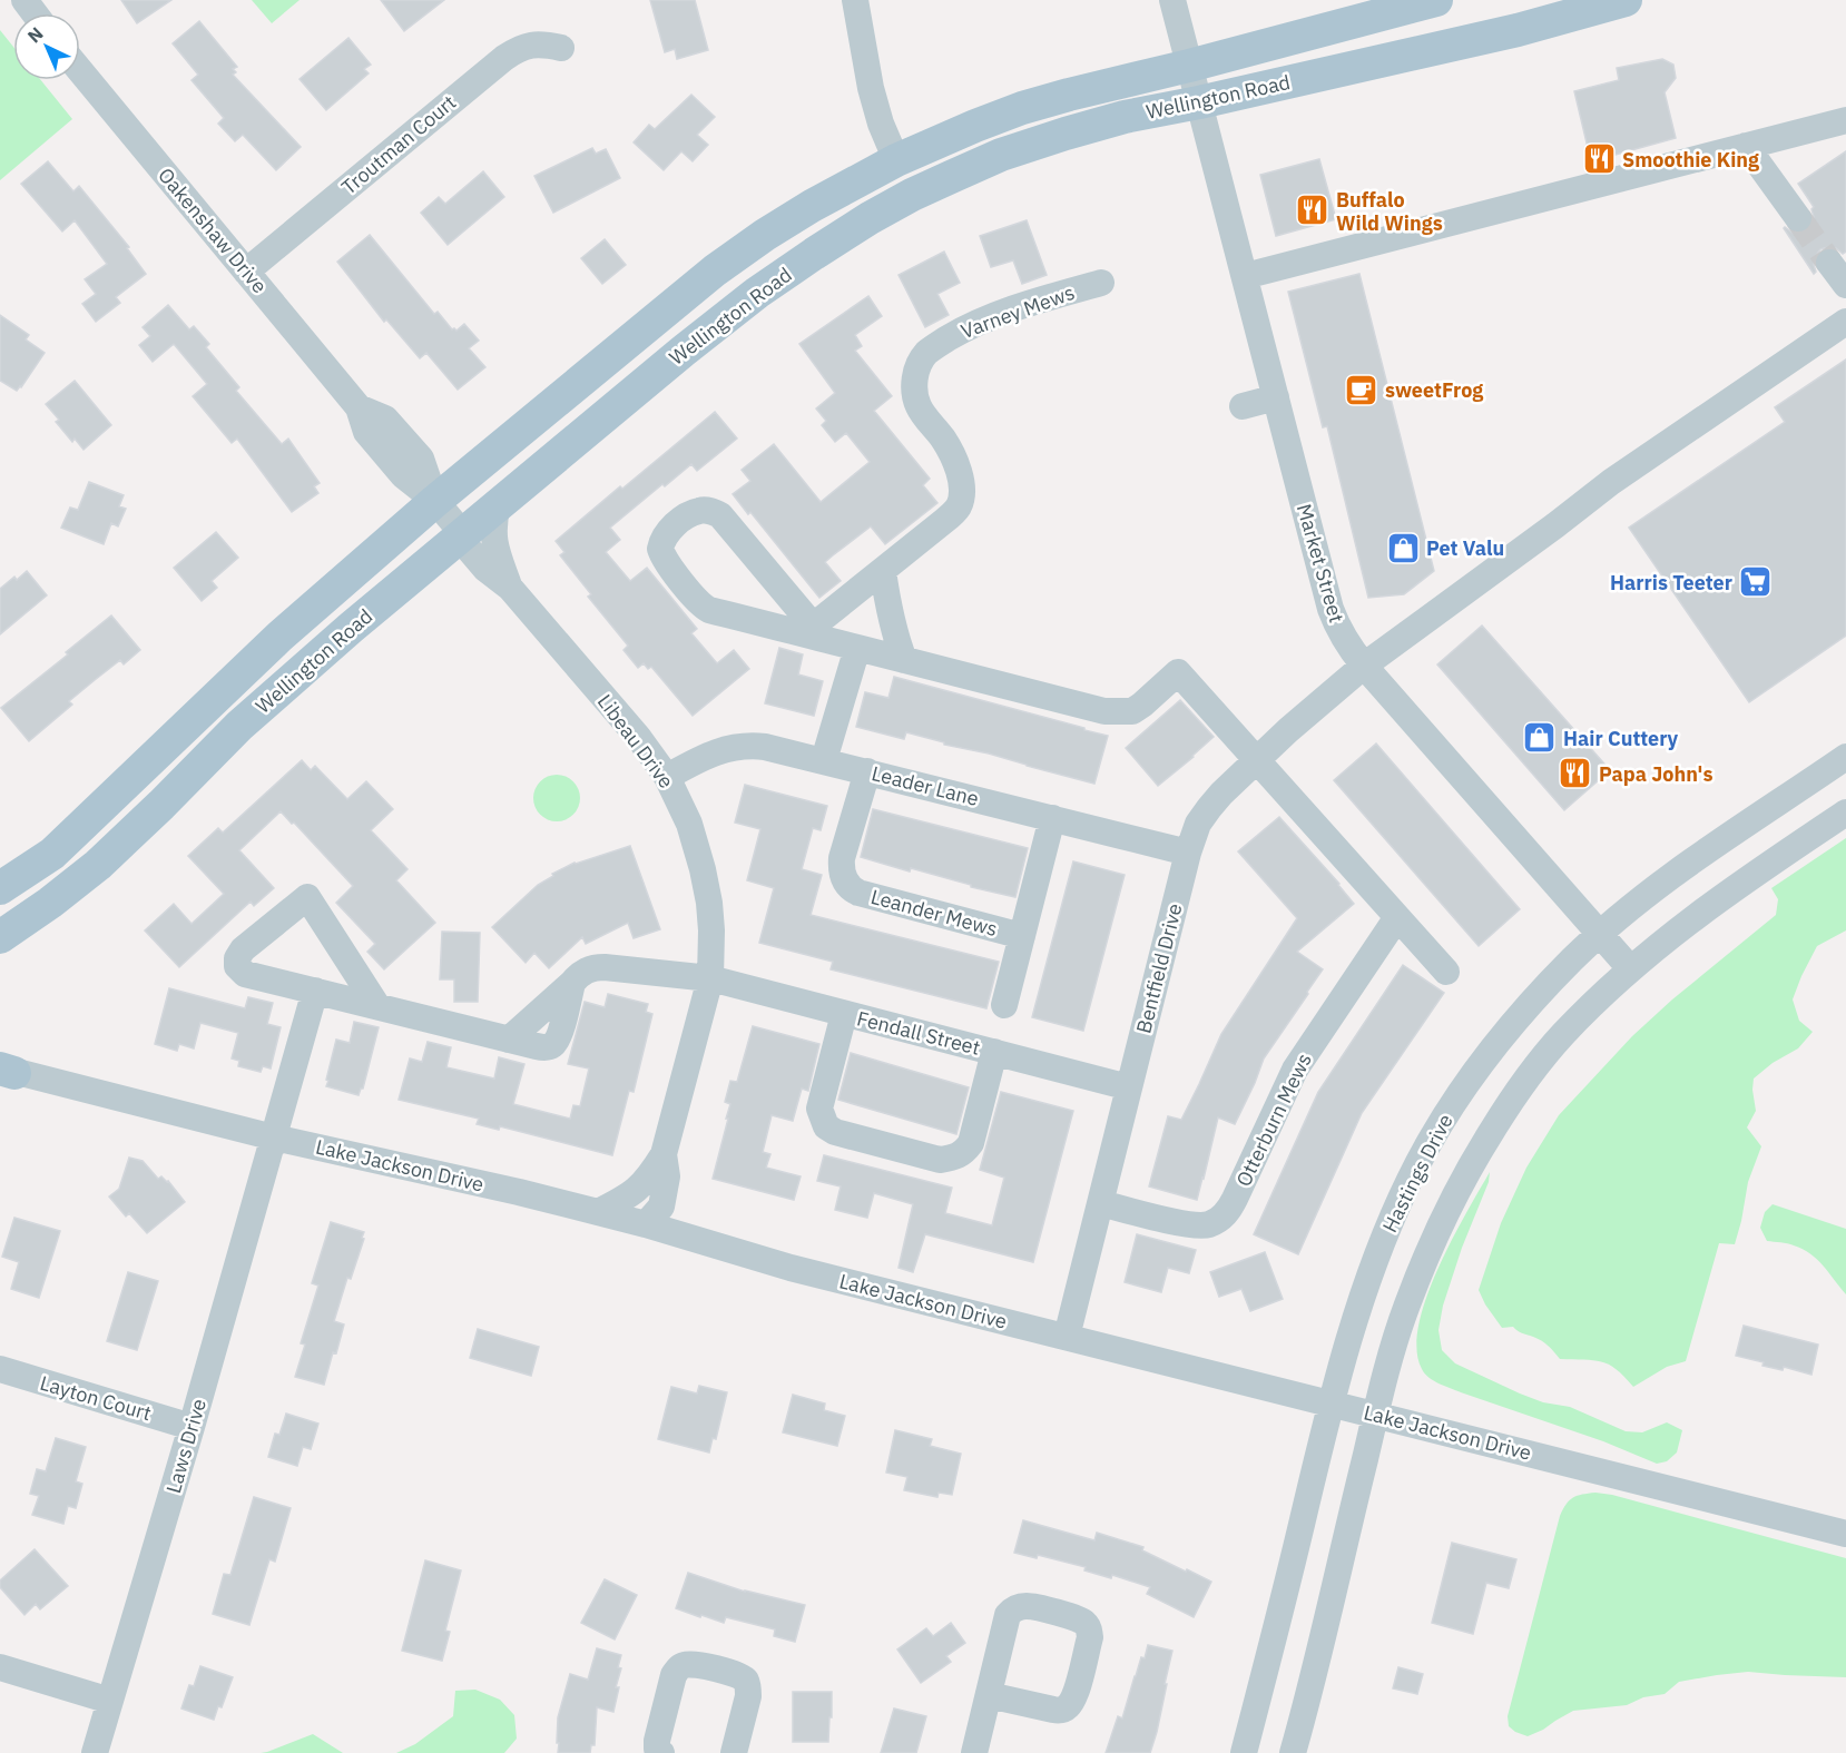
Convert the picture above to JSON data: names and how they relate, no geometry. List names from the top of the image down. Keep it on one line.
{"streets":{"main road":["Wellington Road"],"street":["Troutman Court","Oakenshaw Drive","Varney Mews","Market Street","Libeau Drive","Leader Lane","Leander Mews","Bentfield Drive","Fendall Street","Otterburn Mews","Lake Jackson Drive","Hastings Drive","Layton Court","Laws Drive"]},"crossings":[["Wellington Road","Oakenshaw Drive"],["Wellington Road","Market Street"],["Wellington Road","Libeau Drive"],["Troutman Court","Oakenshaw Drive"],["Oakenshaw Drive","Libeau Drive"],["Market Street","Bentfield Drive"],["Market Street","Hastings Drive"],["Libeau Drive","Leader Lane"],["Libeau Drive","Fendall Street"],["Libeau Drive","Lake Jackson Drive"],["Leader Lane","Leander Mews"],["Leader Lane","Bentfield Drive"],["Bentfield Drive","Fendall Street"],["Bentfield Drive","Otterburn Mews"],["Bentfield Drive","Lake Jackson Drive"],["Lake Jackson Drive","Hastings Drive"],["Lake Jackson Drive","Laws Drive"],["Layton Court","Laws Drive"]],"places":{"restaurant":["Smoothie King","Buffalo Wild Wings","Papa John's"],"cafe":["sweetFrog"],"shop":["Pet Valu","Hair Cuttery"],"supermarket":["Harris Teeter"]},"north":"top left"}
